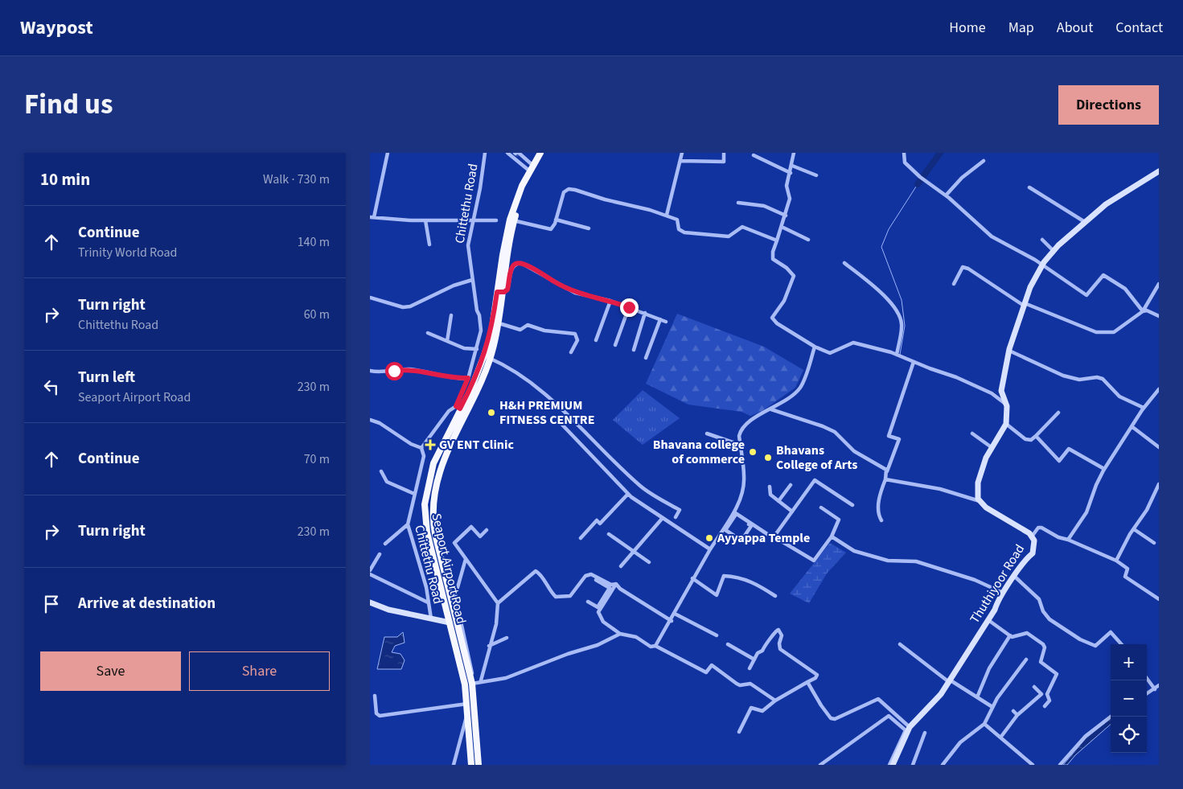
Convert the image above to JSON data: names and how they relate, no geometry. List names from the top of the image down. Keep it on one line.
{"streets":{"main road":["Seaport Airport Road","Thuthiyoor Road"],"street":["Chittethu Road"]},"crossings":[["Chittethu Road","Seaport Airport Road"]],"places":{"other":["H&H PREMIUM FITNESS CENTRE","Bhavana college of commerce","Bhavans College of Arts","Ayyappa Temple"],"health":["GV ENT Clinic"]},"page":{"header":"Waypost","nav":["Home","Map","About","Contact"],"title":"Find us","buttons":["Directions",["Save","Share"]],"heading":["10 min","Walk · 730 m"],"list":[["Continue","Trinity World Road","140 m"],["Turn right","Chittethu Road","60 m"],["Turn left","Seaport Airport Road","230 m"],["Continue","70 m"],["Turn right","230 m"],"Arrive at destination"],"map_buttons":["+","−"]}}
